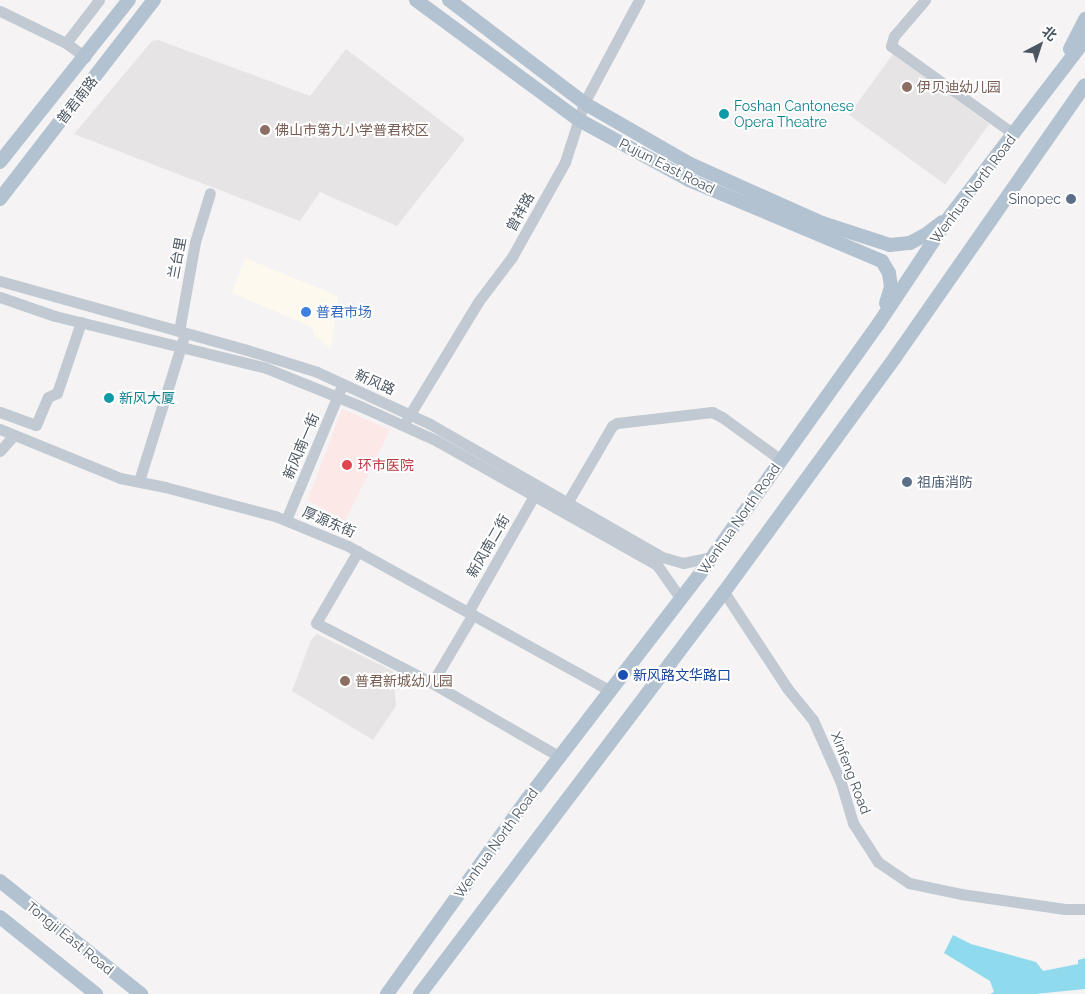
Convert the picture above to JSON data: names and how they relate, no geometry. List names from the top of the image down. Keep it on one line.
{"streets":{"main road":["普君南路","Pujun East Road","Wenhua North Road","Tongji East Road"],"street":["曾祥路","兰台里","新风路","新风南一街","厚源东街","新风南二街","Xinfeng Road"]},"crossings":[["Pujun East Road","Wenhua North Road"],["Pujun East Road","曾祥路"],["Wenhua North Road","新风路"],["Wenhua North Road","厚源东街"],["Wenhua North Road","Xinfeng Road"],["曾祥路","新风路"],["兰台里","新风路"],["兰台里","厚源东街"],["新风路","新风南一街"],["新风路","新风南二街"],["新风南一街","厚源东街"],["厚源东街","新风南二街"]],"places":["伊贝迪幼儿园","Foshan Cantonese Opera Theatre","佛山市第九小学普君校区","Sinopec","普君市场","新风大厦","环市医院","祖庙消防","新风路文华路口","普君新城幼儿园"],"north":"top right"}
